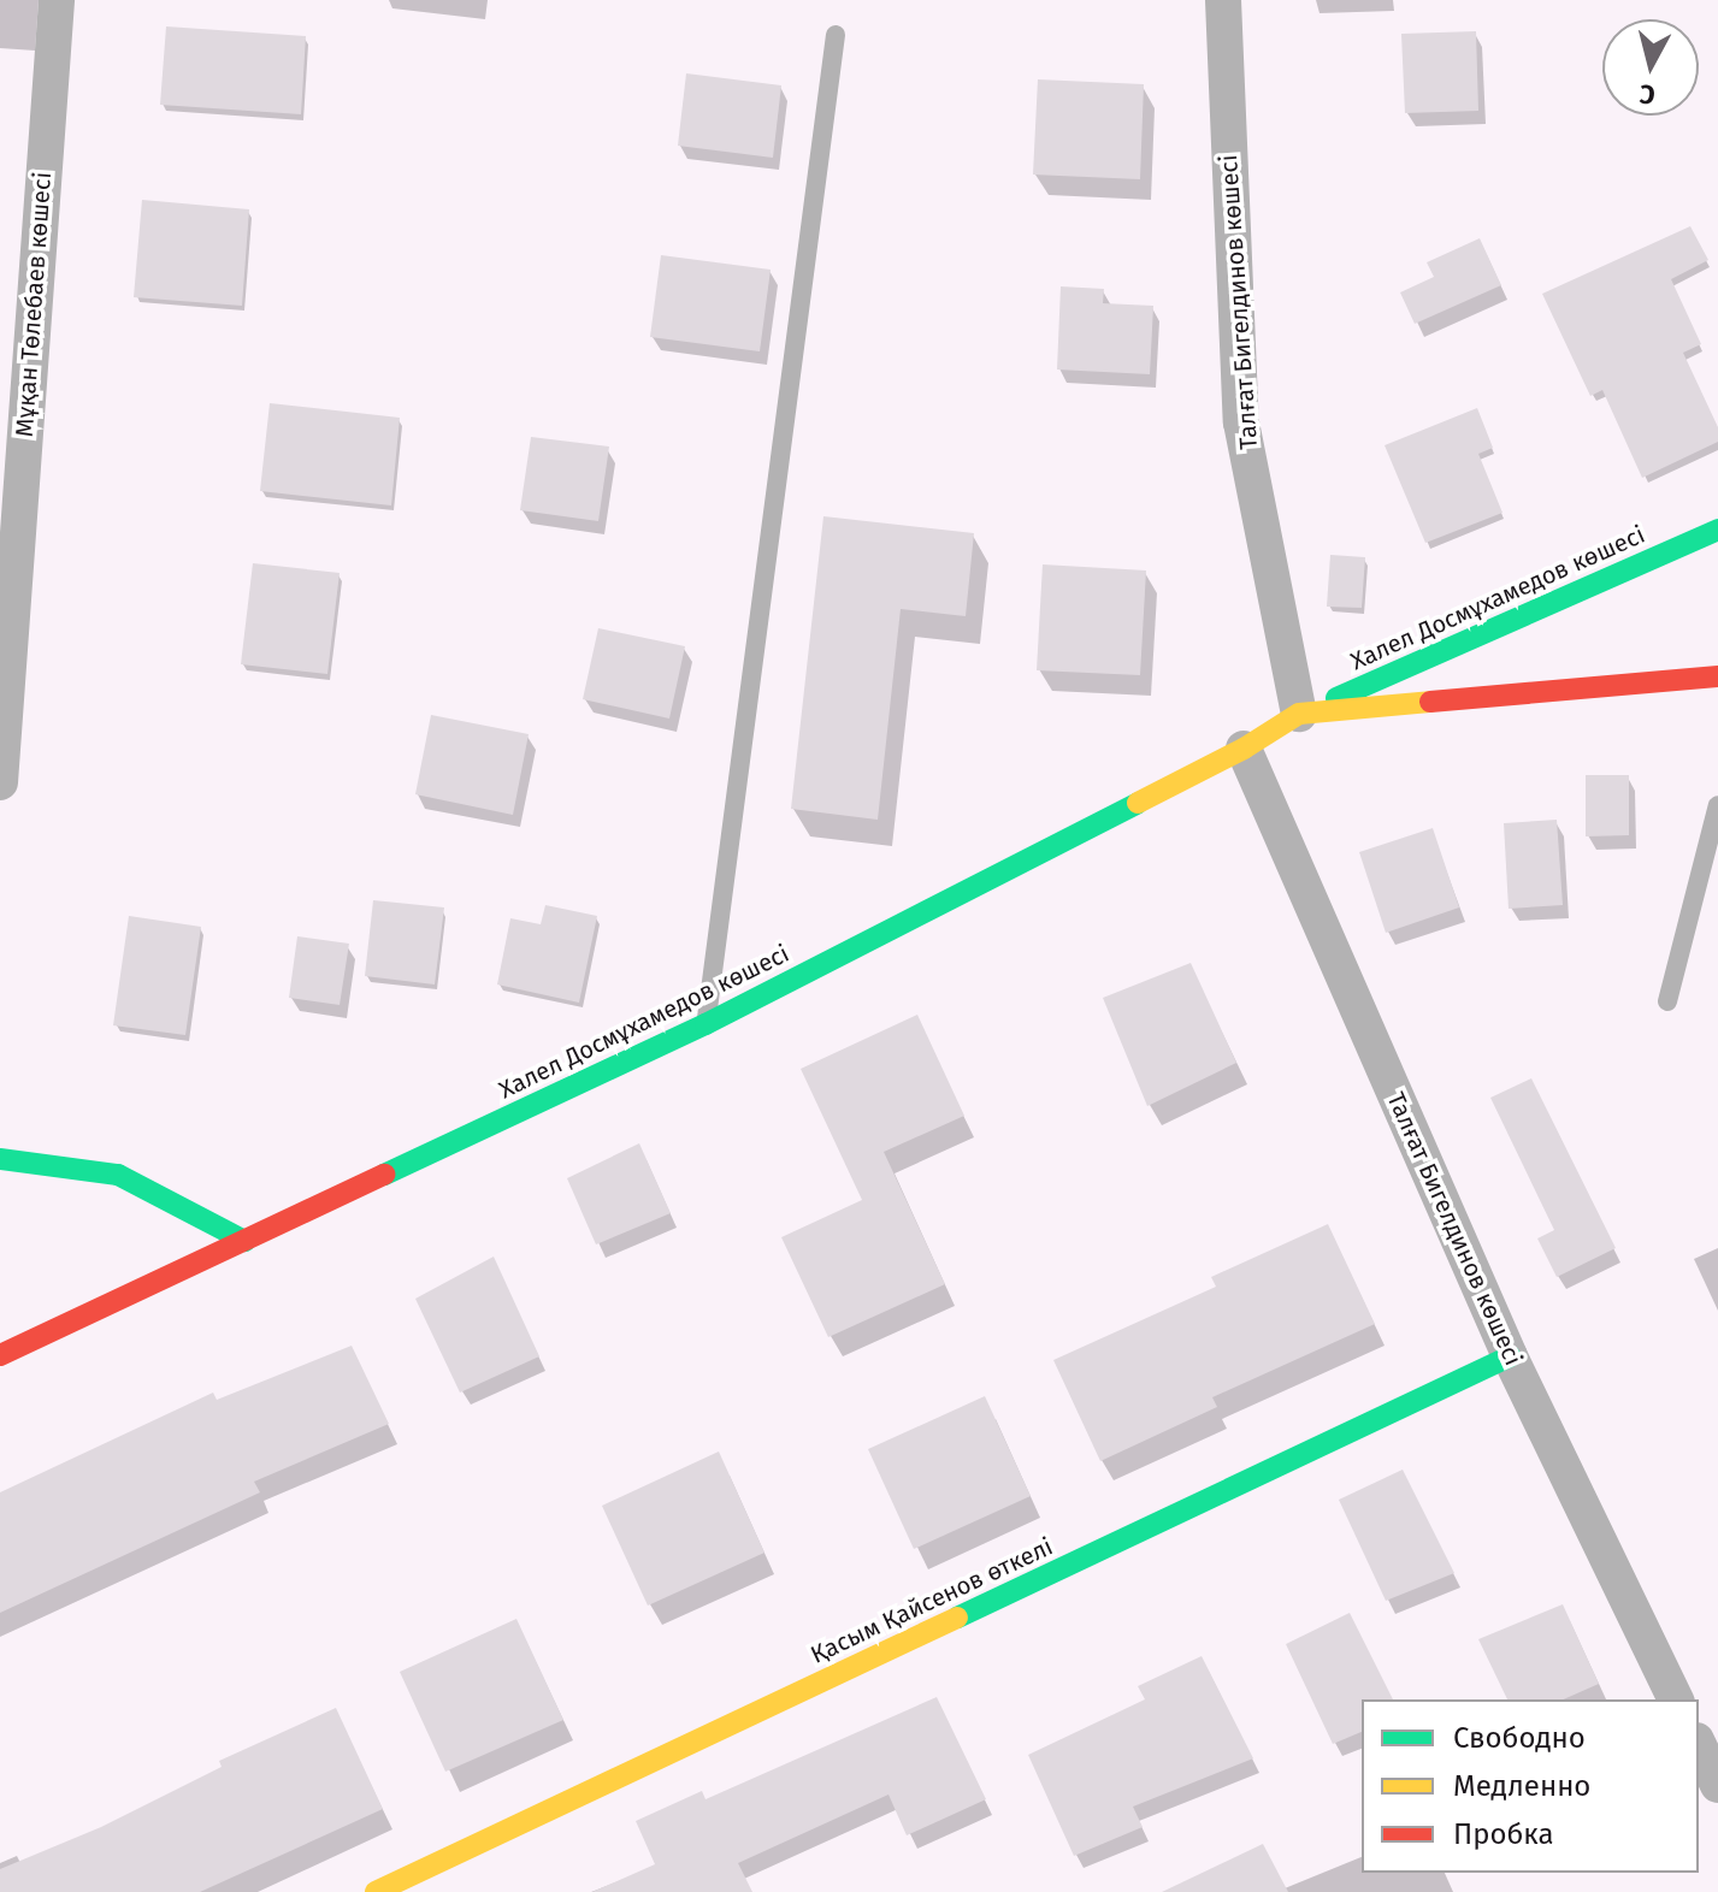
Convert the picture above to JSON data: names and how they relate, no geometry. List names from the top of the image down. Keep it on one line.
{"streets":{"street":["Талғат Бигелдинов көшесі","Мұқан Төлебаев көшесі","Халел Досмұхамедов көшесі","Қасым Қайсенов өткелі"]},"crossings":[["Талғат Бигелдинов көшесі","Халел Досмұхамедов көшесі"],["Талғат Бигелдинов көшесі","Қасым Қайсенов өткелі"]],"legend":["Свободно","Медленно","Пробка"],"north":"bottom"}
